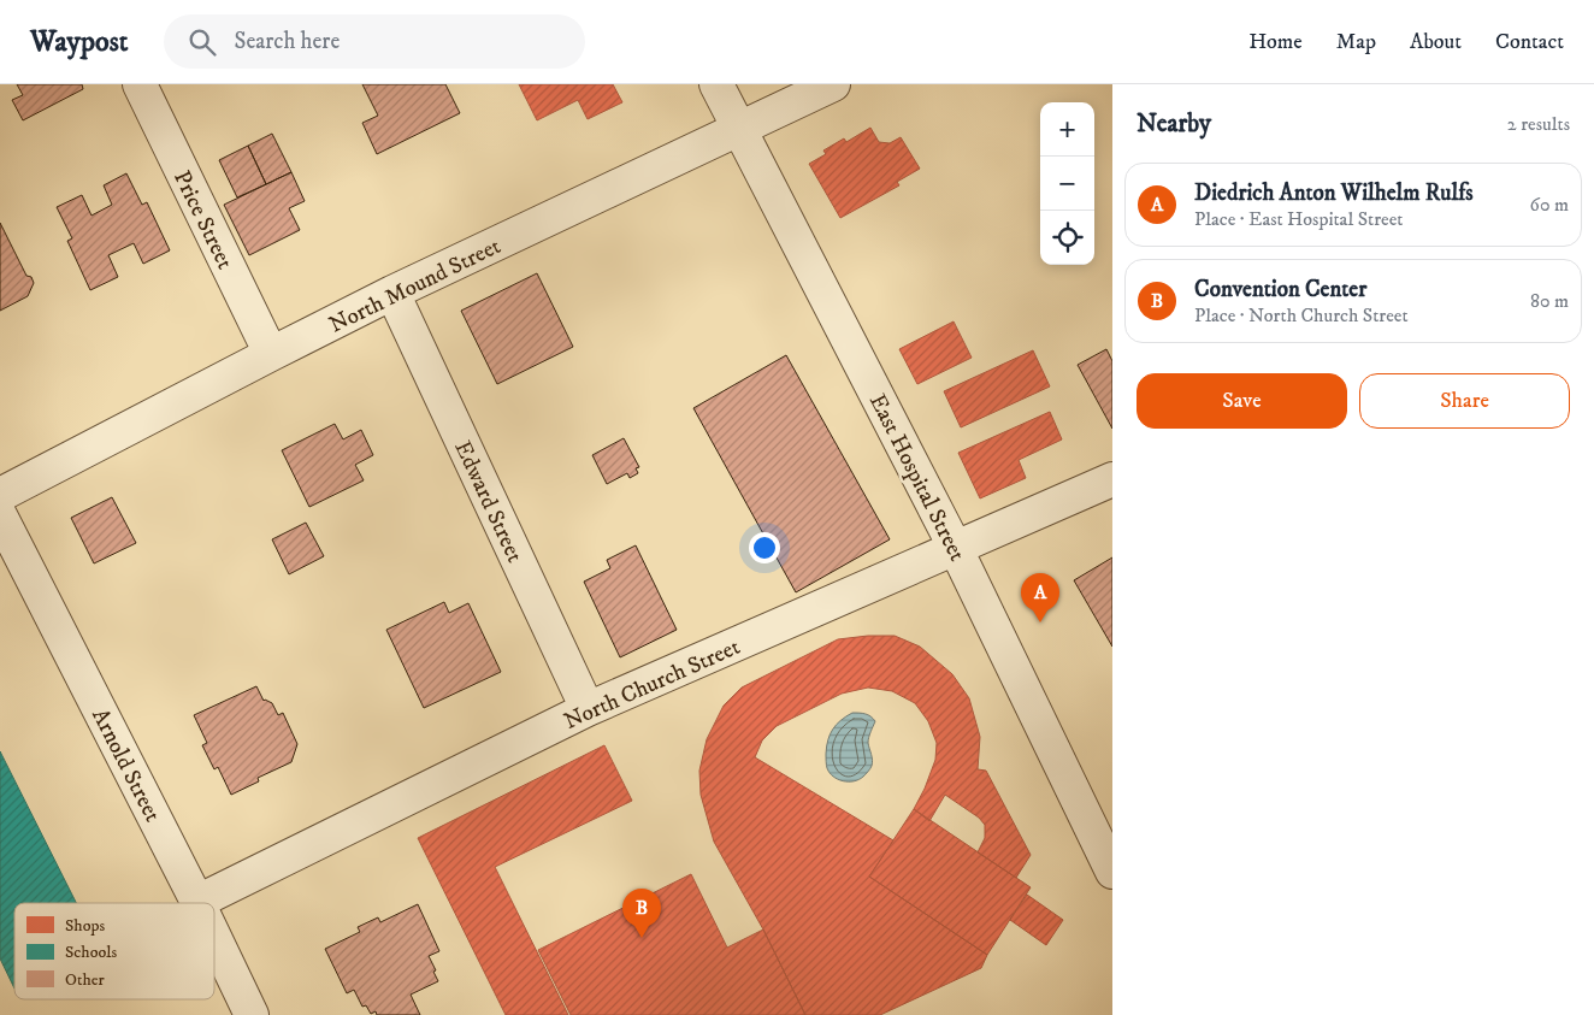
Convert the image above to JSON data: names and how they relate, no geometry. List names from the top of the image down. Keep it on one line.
{"streets":{"street":["Price Street","North Mound Street","East Hospital Street","Edward Street","North Church Street","Arnold Street"]},"crossings":[["Price Street","North Mound Street"],["North Mound Street","East Hospital Street"],["North Mound Street","Edward Street"],["East Hospital Street","North Church Street"],["Edward Street","North Church Street"],["North Church Street","Arnold Street"]],"legend":["Shops","Schools","Other"],"page":{"header":"Waypost","search":"Search here","nav":["Home","Map","About","Contact"],"heading":["Nearby","2 results"],"map_buttons":["+","−"],"list":[{"mark":"A","name":"Diedrich Anton Wilhelm Rulfs","note":"Place · East Hospital Street","value":"60 m"},{"mark":"B","name":"Convention Center","note":"Place · North Church Street","value":"80 m"}],"buttons":["Save","Share"],"pins":["A","B"]}}
